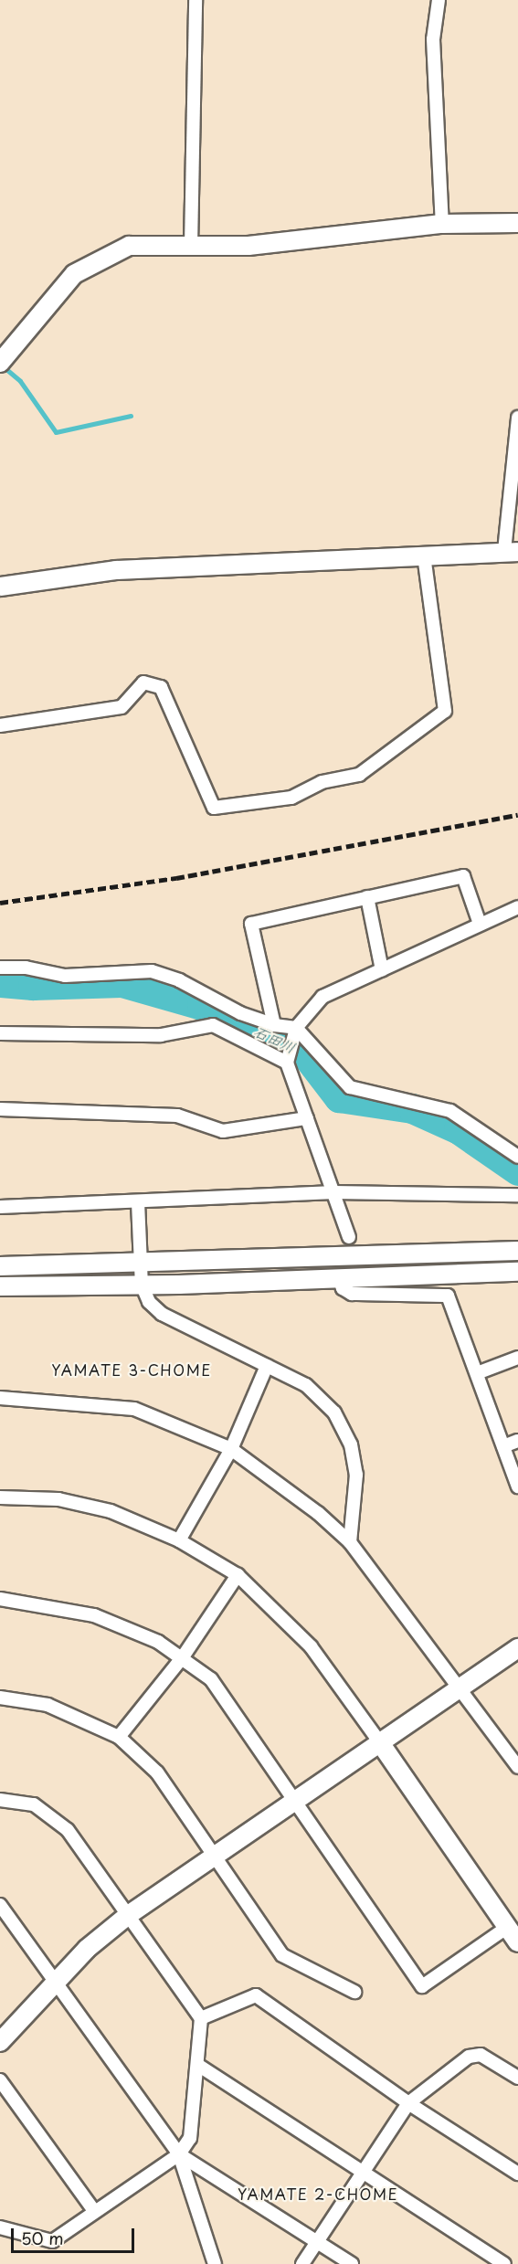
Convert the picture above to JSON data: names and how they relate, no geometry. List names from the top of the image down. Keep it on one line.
{"districts":["YAMATE 3-CHOME","YAMATE 2-CHOME"],"water":["石田川"],"scale_bar":"50 m"}
